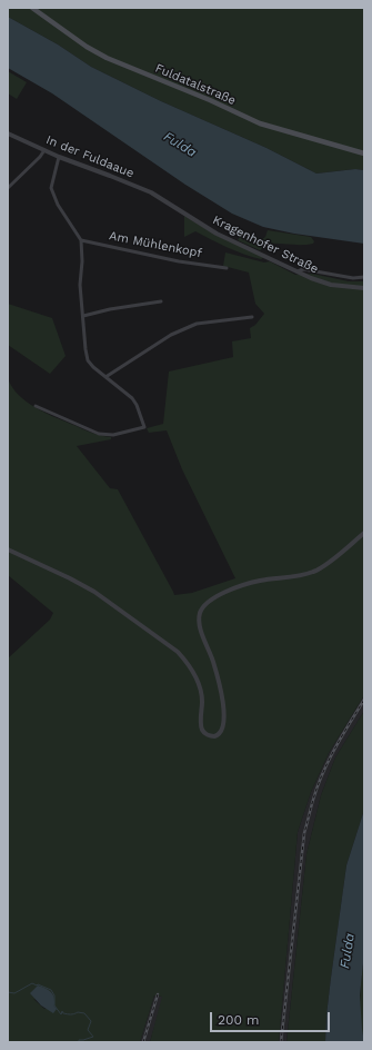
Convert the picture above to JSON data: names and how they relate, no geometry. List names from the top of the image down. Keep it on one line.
{"streets":{"main road":["Fuldatalstraße"],"street":["In der Fuldaaue","Am Mühlenkopf","Kragenhofer Straße"]},"crossings":[["In der Fuldaaue","Kragenhofer Straße"]],"water":["Fulda"],"scale_bar":"200 m"}
